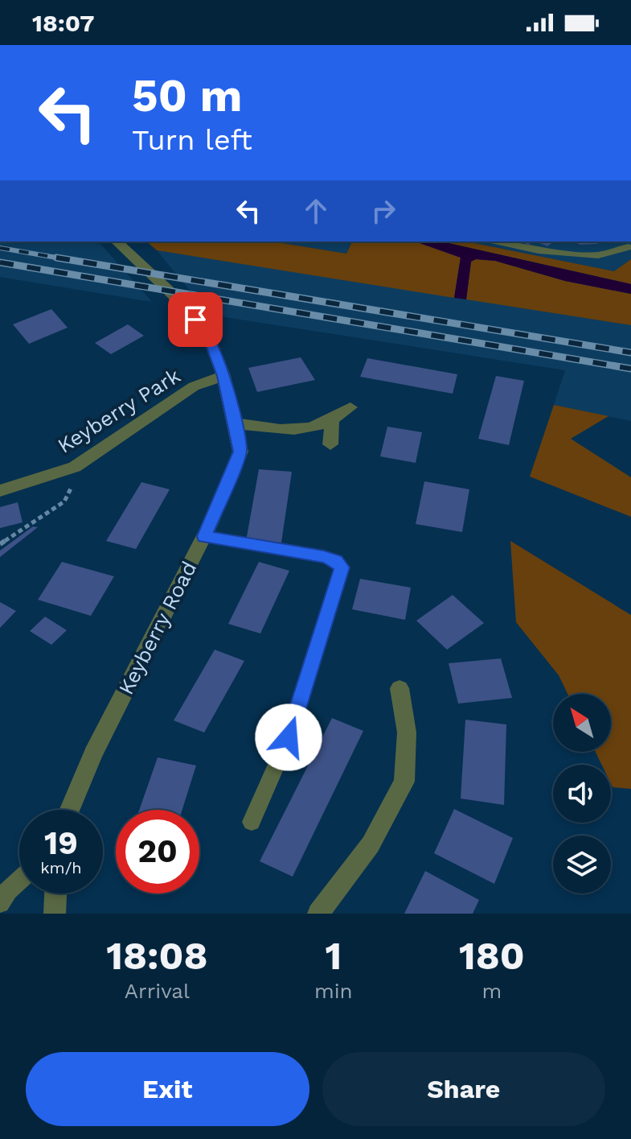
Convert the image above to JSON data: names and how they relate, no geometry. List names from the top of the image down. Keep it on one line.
{"streets":{"street":["Keyberry Park","Keyberry Road"]},"crossings":[["Keyberry Park","Keyberry Road"]],"north":"top left","page":{"status":"18:07","turn":["50 m","Turn left"],"speed":"19 km/h","limit":"20","eta":["18:08","Arrival","1","min","180","m"],"buttons":["Exit","Share"]}}
